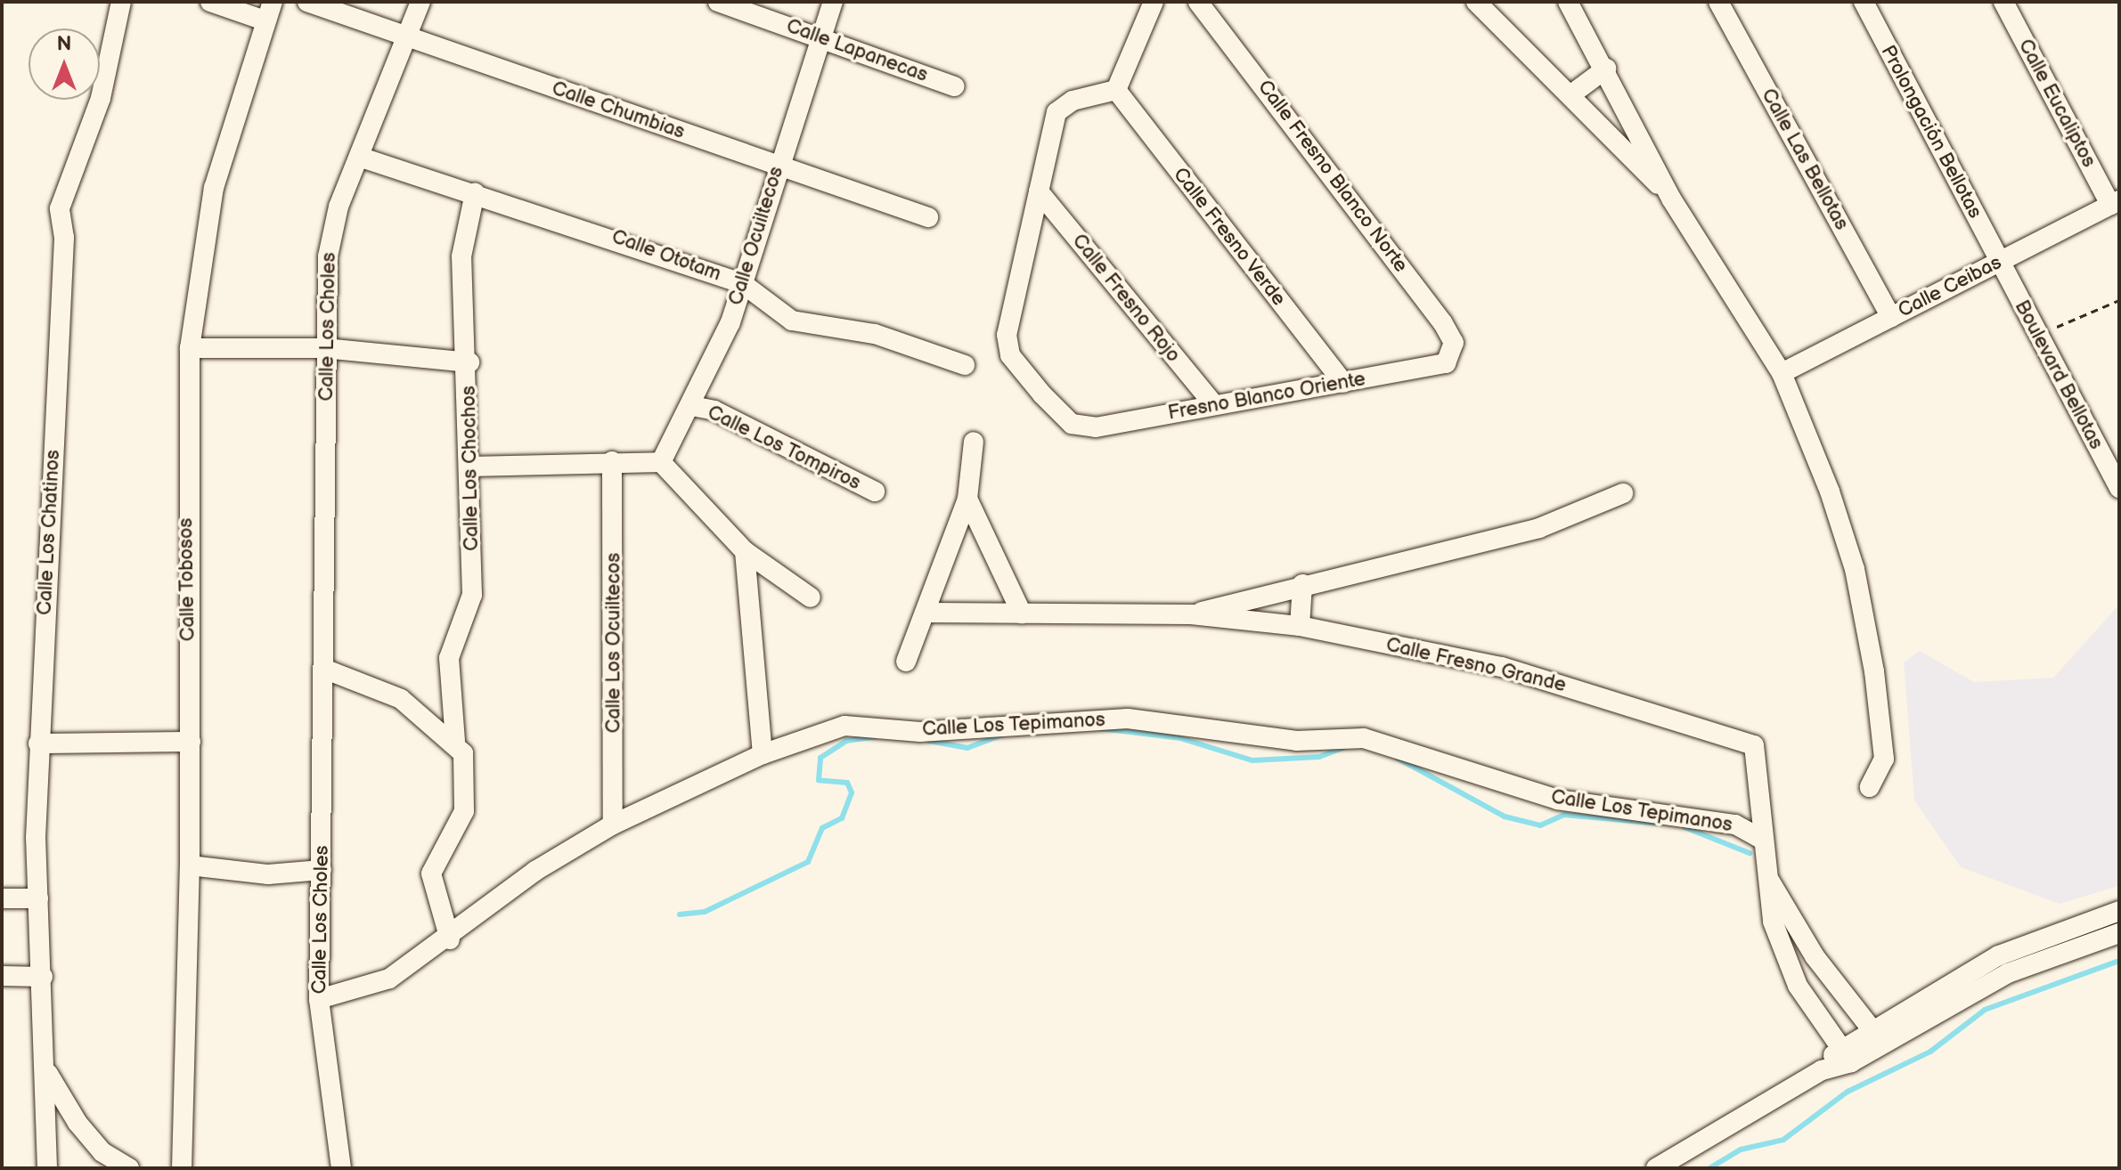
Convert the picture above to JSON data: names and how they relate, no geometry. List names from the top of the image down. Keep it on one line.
{"streets":{"street":["Calle Lapanecas","Calle Eucaliptos","Calle Chumbias","Prolongación Bellotas","Calle Las Bellotas","Calle Fresno Blanco Norte","Calle Ocuiltecos","Calle Fresno Verde","Calle Ototam","Calle Ceibas","Calle Fresno Rojo","Calle Los Choles","Boulevard Bellotas","Fresno Blanco Oriente","Calle Los Tompiros","Calle Los Chochos","Calle Los Chatinos","Calle Tobosos","Calle Los Ocuiltecos","Calle Fresno Grande","Calle Los Tepimanos"]},"crossings":[["Calle Lapanecas","Calle Ocuiltecos"],["Calle Eucaliptos","Calle Ceibas"],["Calle Chumbias","Calle Ocuiltecos"],["Calle Chumbias","Calle Los Choles"],["Prolongación Bellotas","Calle Ceibas"],["Prolongación Bellotas","Boulevard Bellotas"],["Calle Las Bellotas","Calle Ceibas"],["Calle Fresno Blanco Norte","Fresno Blanco Oriente"],["Calle Ocuiltecos","Calle Ototam"],["Calle Ocuiltecos","Calle Los Tompiros"],["Calle Fresno Verde","Fresno Blanco Oriente"],["Calle Ototam","Calle Los Choles"],["Calle Ototam","Calle Los Chochos"],["Calle Ceibas","Boulevard Bellotas"],["Calle Fresno Rojo","Fresno Blanco Oriente"],["Calle Los Choles","Calle Los Tepimanos"],["Calle Los Ocuiltecos","Calle Los Tepimanos"],["Calle Fresno Grande","Calle Los Tepimanos"]],"north":"top"}
